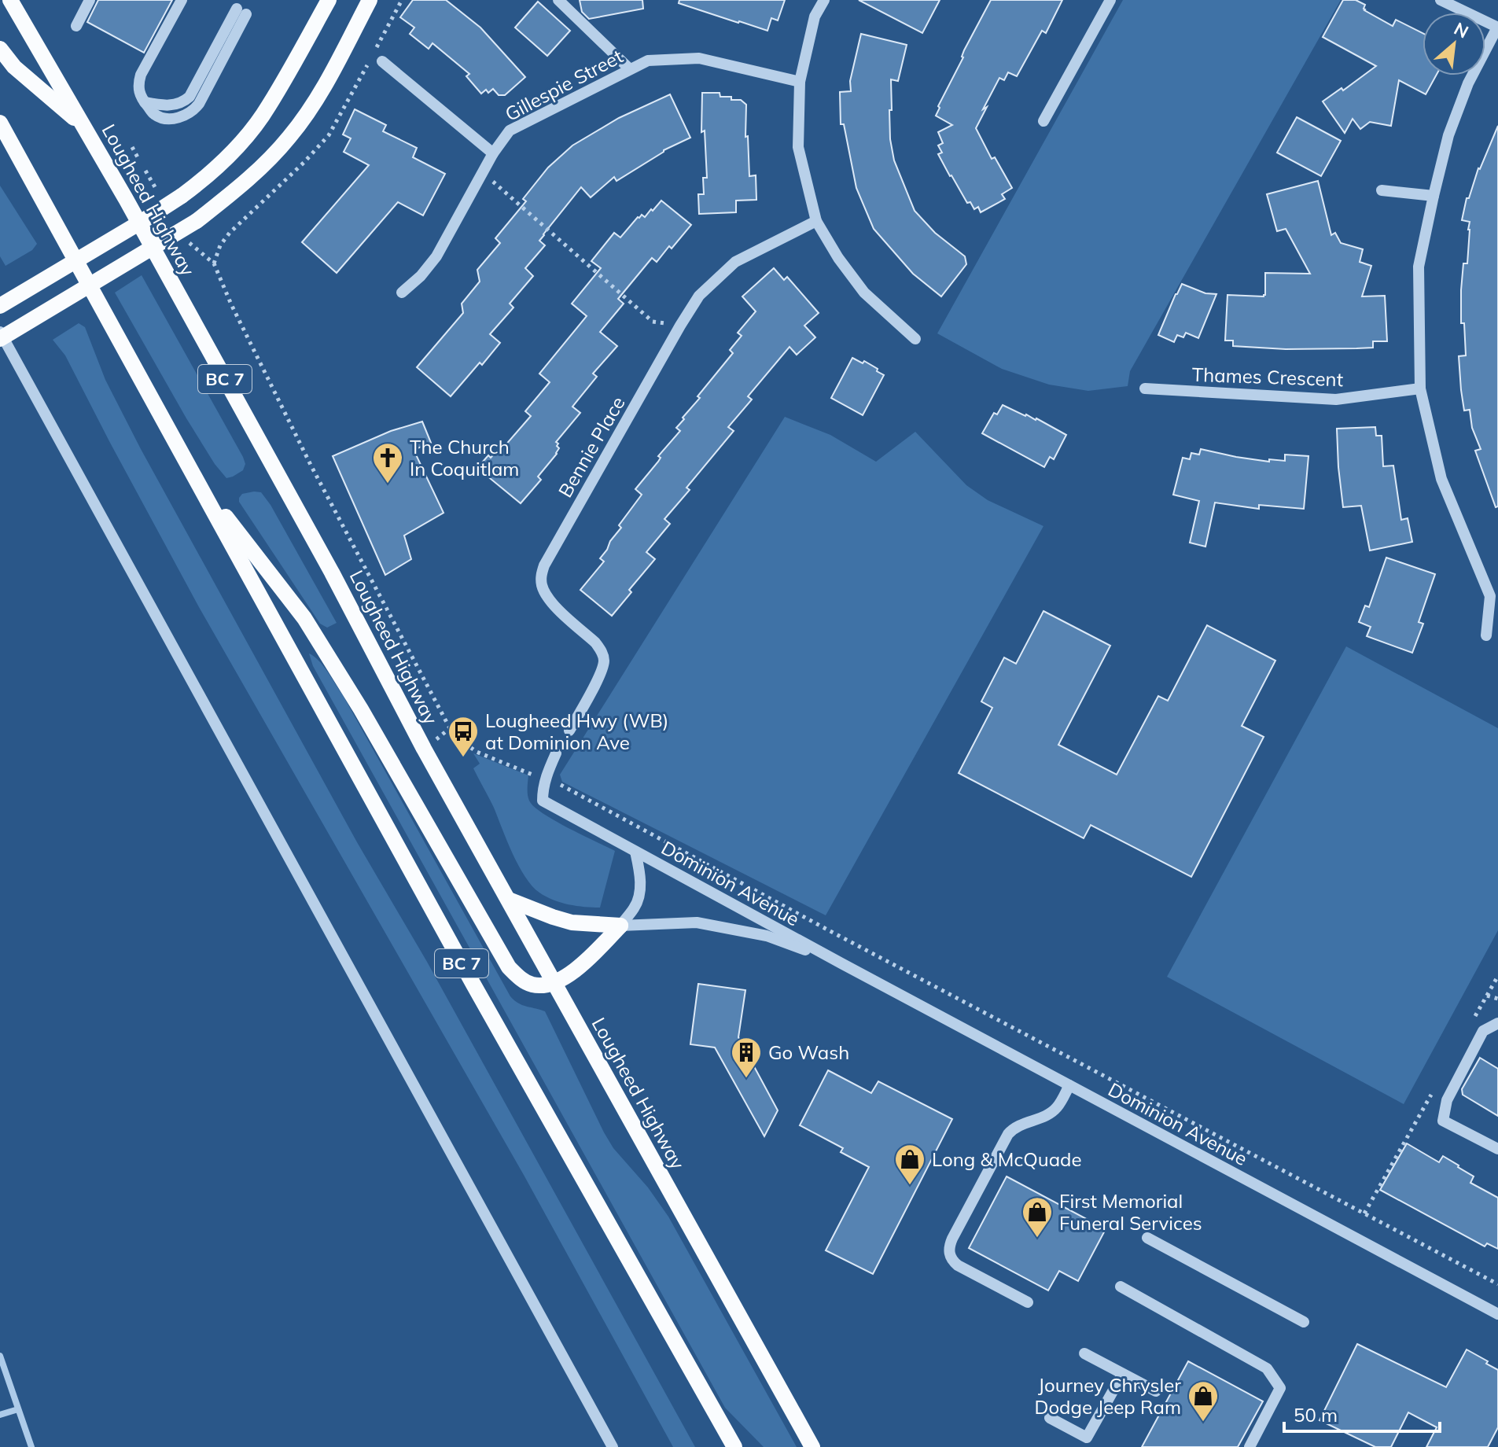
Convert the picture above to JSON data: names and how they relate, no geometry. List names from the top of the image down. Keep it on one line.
{"streets":{"main road":["Lougheed Highway","BC 7"],"street":["Gillespie Street","Thames Crescent","Bennie Place","Dominion Avenue"]},"places":{"church":["The Church In Coquitlam"],"bus stop":["Lougheed Hwy (WB) at Dominion Ave"],"building":["Go Wash"],"shop":["Long & McQuade","First Memorial Funeral Services","Journey Chrysler Dodge Jeep Ram"]},"scale_bar":"50 m","north":"top right"}
